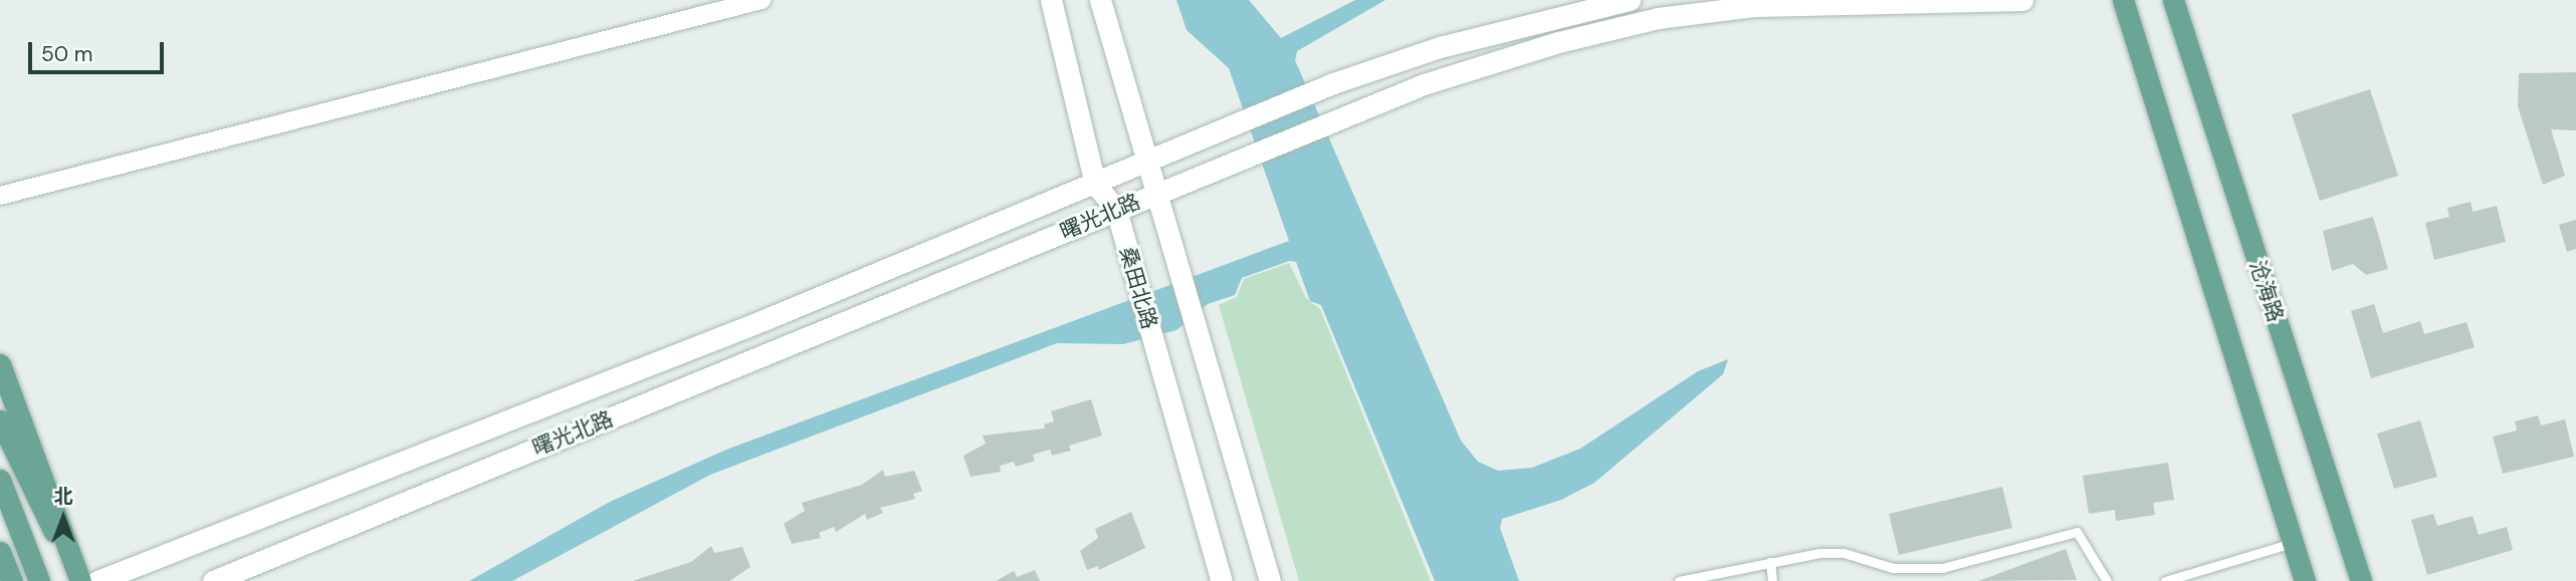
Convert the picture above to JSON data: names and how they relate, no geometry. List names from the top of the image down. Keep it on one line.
{"streets":{"main road":["曙光北路","桑田北路","沧海路"]},"crossings":[["曙光北路","桑田北路"]],"scale_bar":"50 m","north":"top"}
